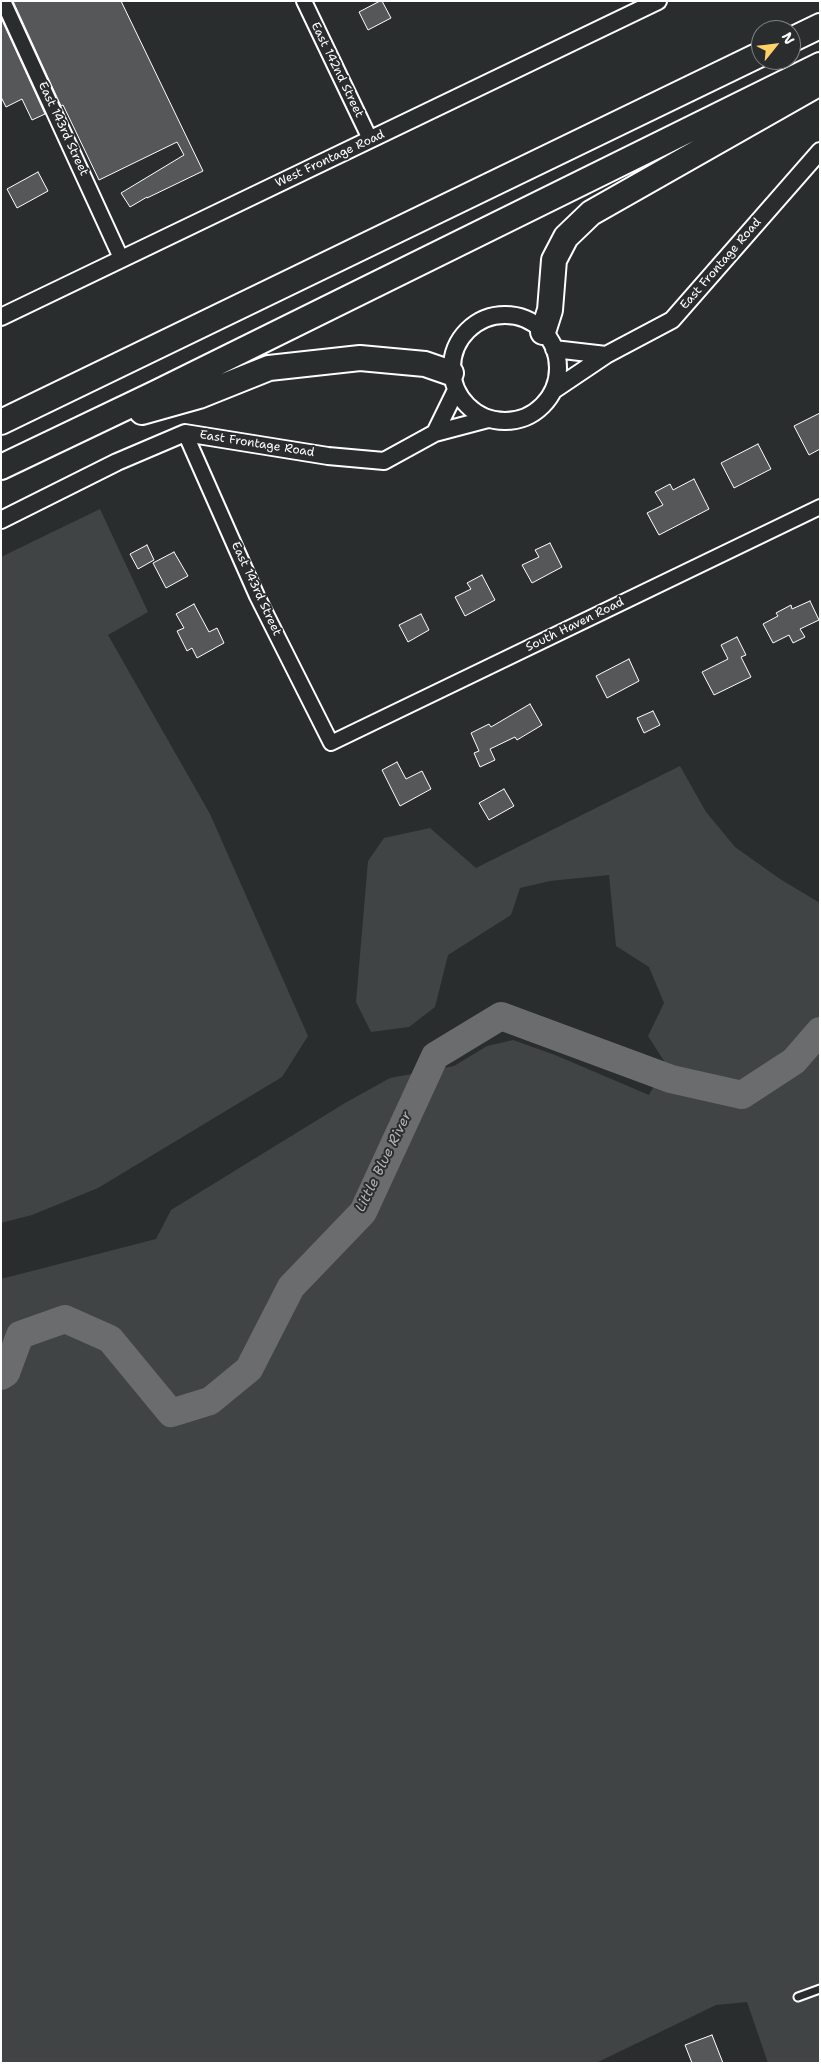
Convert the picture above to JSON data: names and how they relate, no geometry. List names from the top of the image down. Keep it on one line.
{"streets":{"street":["East 142nd Street","East 143rd Street","West Frontage Road","East Frontage Road","South Haven Road"]},"crossings":[["East 142nd Street","West Frontage Road"],["East 143rd Street","West Frontage Road"],["East 143rd Street","East Frontage Road"],["East 143rd Street","South Haven Road"]],"water":["Little Blue River"],"north":"top right"}
